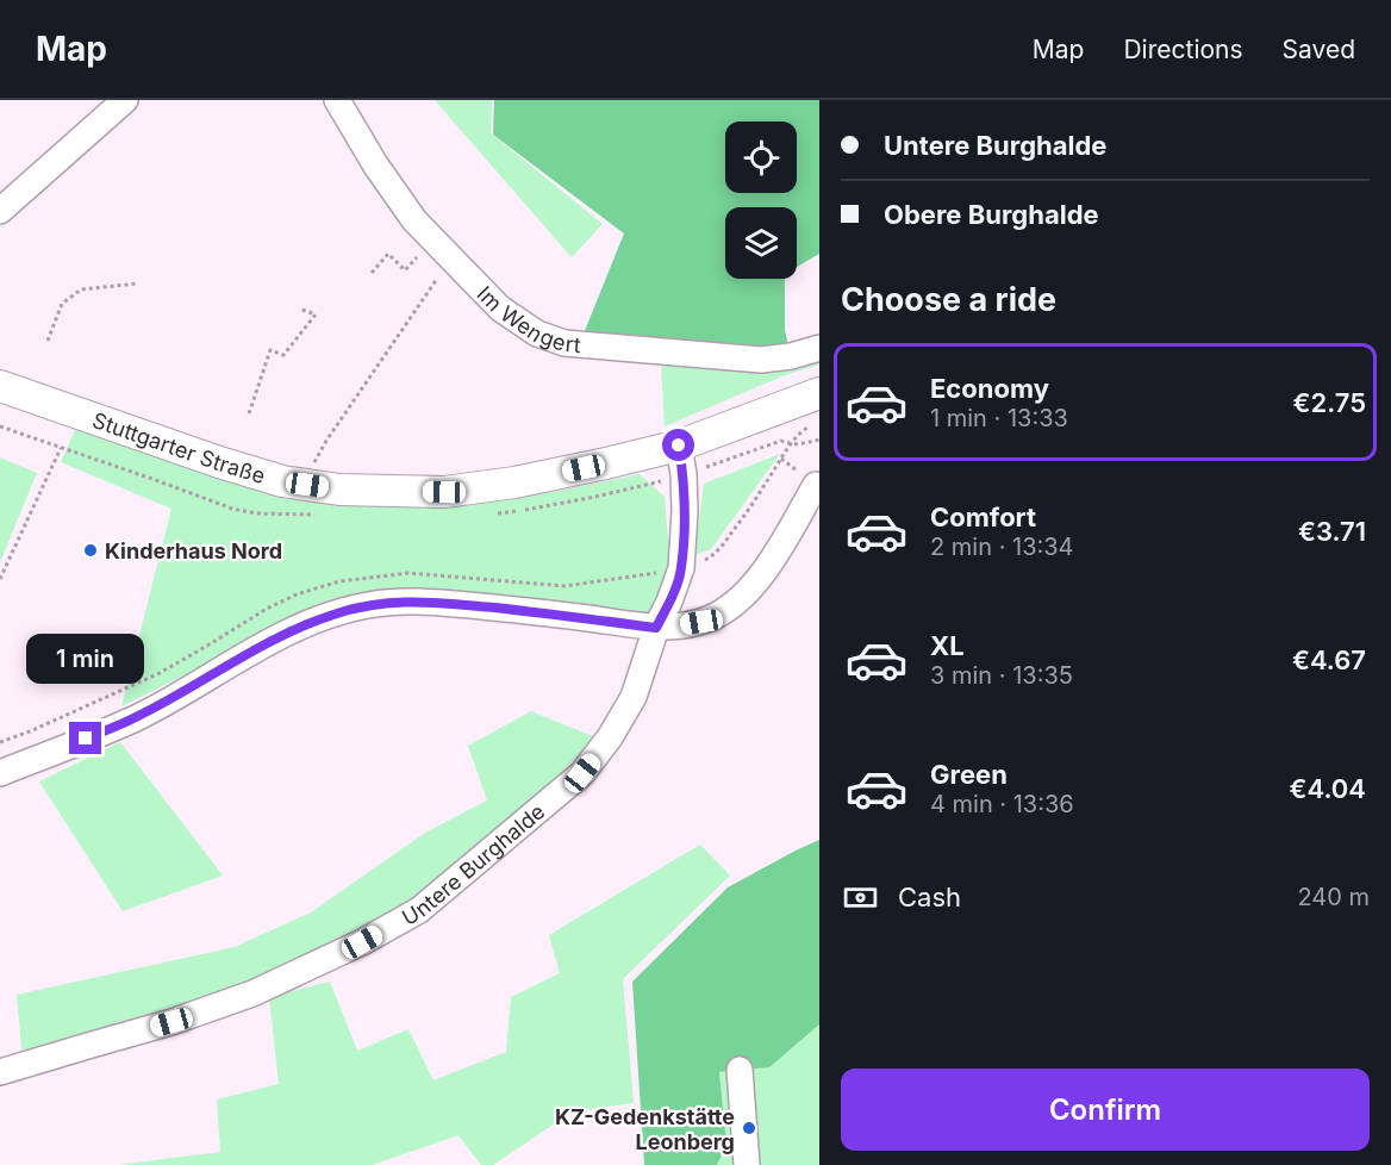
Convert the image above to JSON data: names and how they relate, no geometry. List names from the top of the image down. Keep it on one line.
{"streets":{"main road":["Stuttgarter Straße"],"street":["Im Wengert","Untere Burghalde"]},"crossings":[["Stuttgarter Straße","Untere Burghalde"]],"places":["Kinderhaus Nord","KZ-Gedenkstätte Leonberg"],"page":{"header":"Map","nav":["Map","Directions","Saved"],"banner":["Untere Burghalde","Obere Burghalde"],"heading":"Choose a ride","list":[{"name":"Economy","note":"1 min · 13:33","value":"€2.75"},{"name":"Comfort","note":"2 min · 13:34","value":"€3.71"},{"name":"XL","note":"3 min · 13:35","value":"€4.67"},{"name":"Green","note":"4 min · 13:36","value":"€4.04"}],"bubble":"1 min","pay":["Cash","240 m"],"buttons":"Confirm"}}
